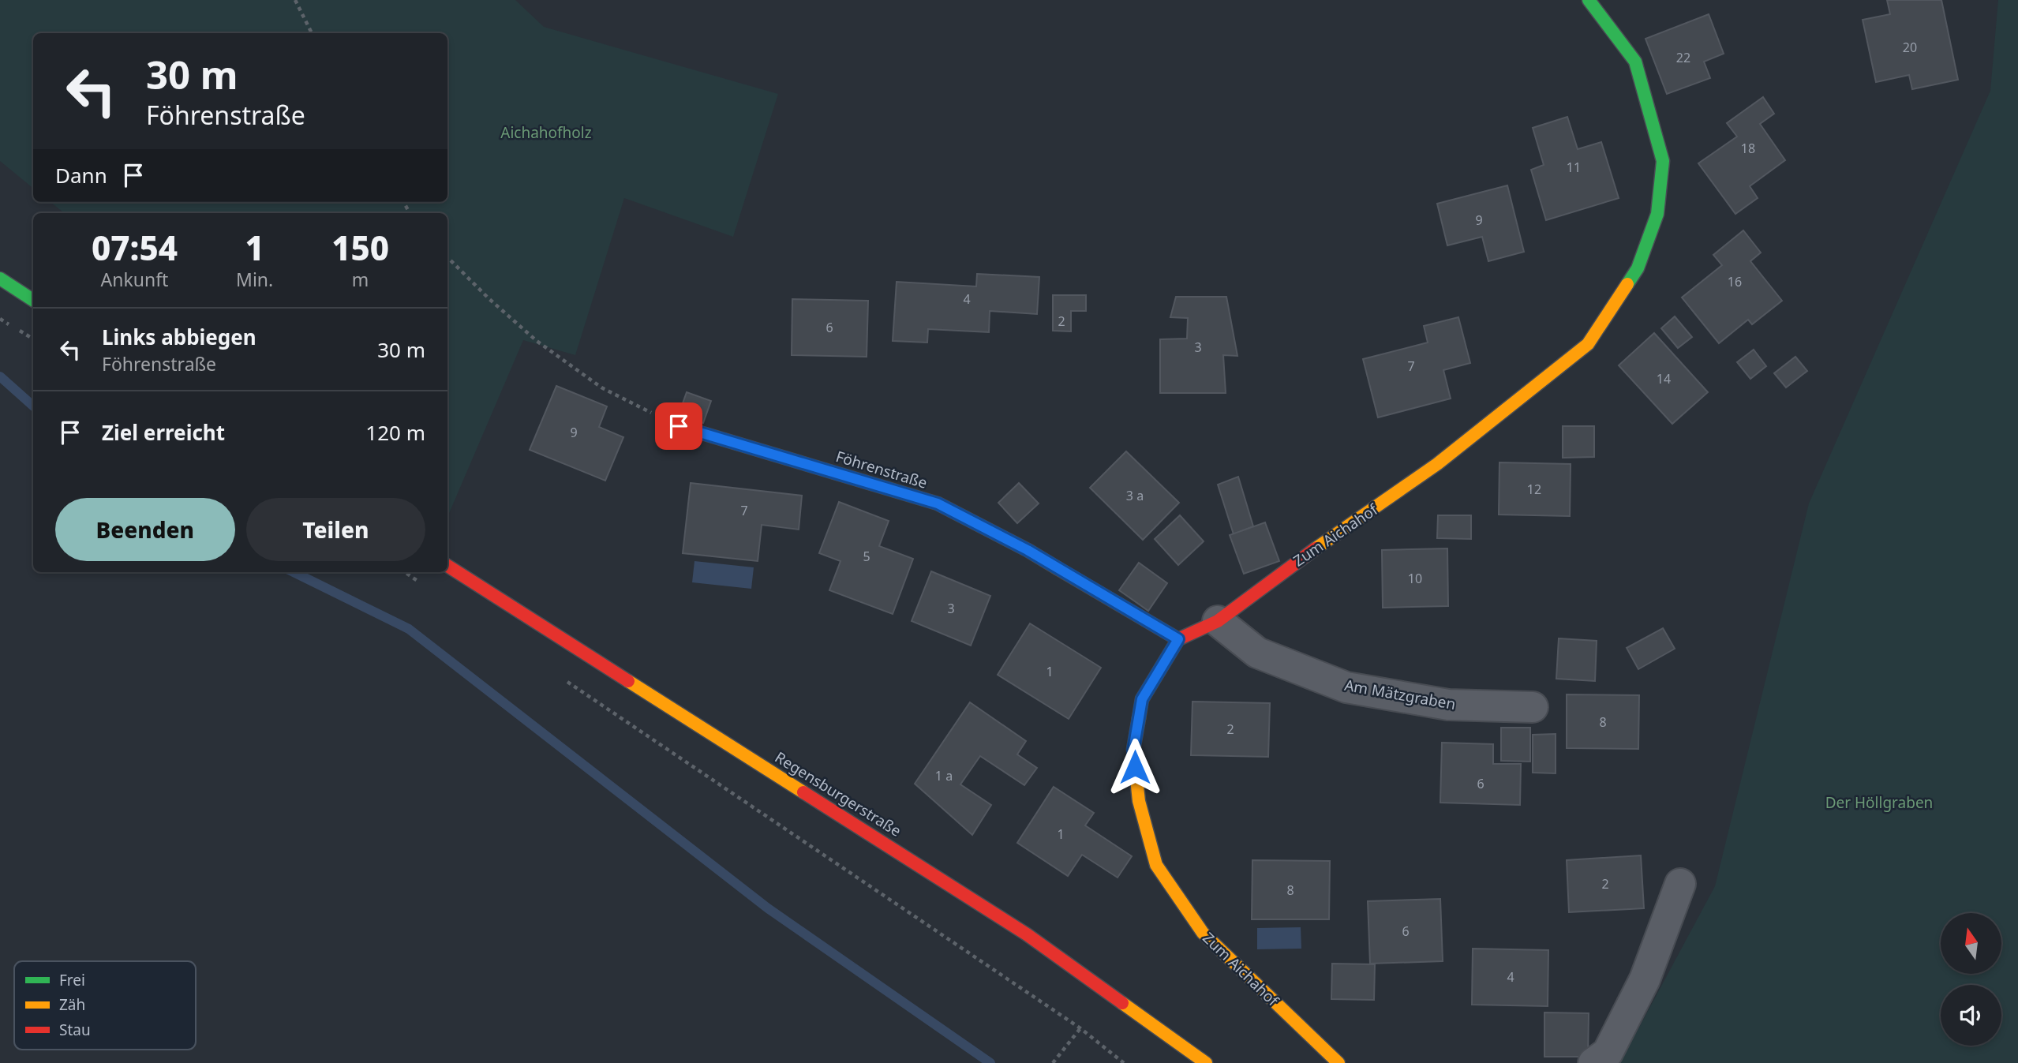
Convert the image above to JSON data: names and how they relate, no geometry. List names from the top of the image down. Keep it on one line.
{"streets":{"street":["Föhrenstraße","Zum Aichahof","Am Mätzgraben","Regensburgerstraße"]},"crossings":[["Föhrenstraße","Zum Aichahof"],["Zum Aichahof","Am Mätzgraben"]],"parks":["Aichahofholz","Der Höllgraben"],"house_numbers":["20","22","18","11","9","16","4","2","6","3","7","14","9","12","3 a","7","5","10","3","1","8","2","1 a","6","1","2","8","6","4"],"legend":["Frei","Zäh","Stau"],"north":"top","page":{"turn":["30 m","Föhrenstraße"],"then":"Dann","eta":["07:54","Ankunft","1","Min.","150","m"],"list":[{"name":"Links abbiegen","note":"Föhrenstraße","value":"30 m"},{"name":"Ziel erreicht","value":"120 m"}],"buttons":["Beenden","Teilen"]}}
